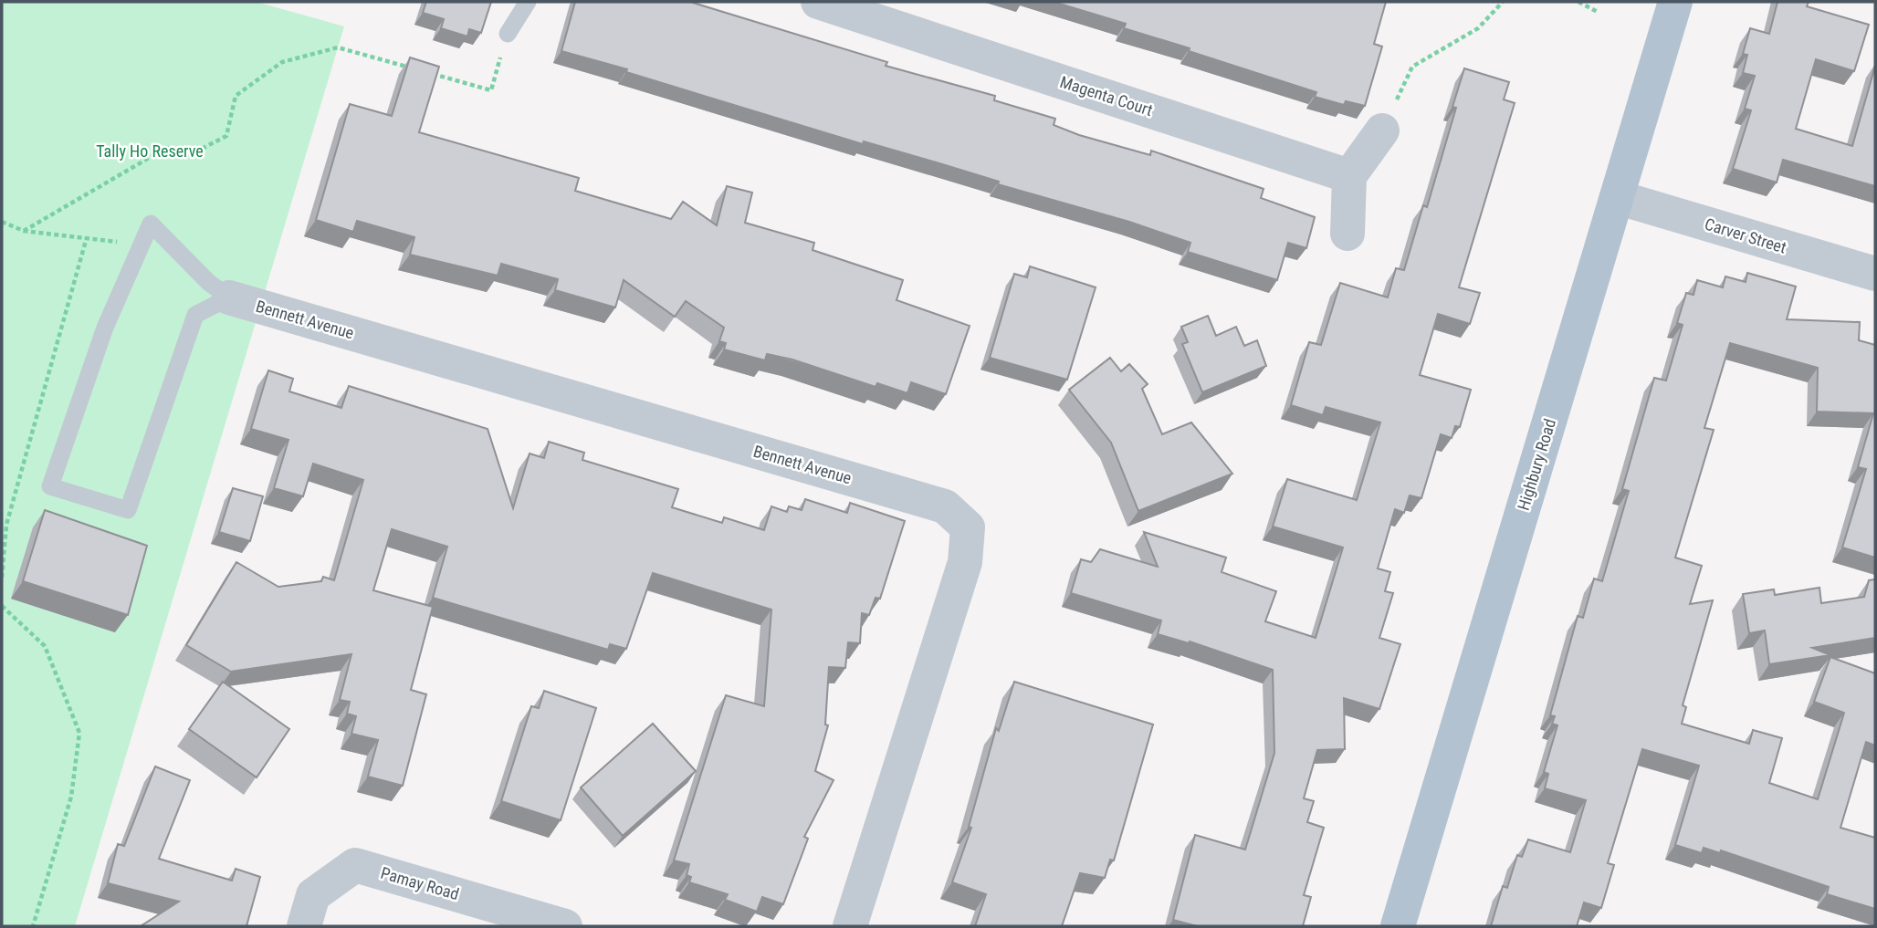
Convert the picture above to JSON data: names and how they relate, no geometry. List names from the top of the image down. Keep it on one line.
{"streets":{"main road":["Highbury Road"],"street":["Magenta Court","Carver Street","Bennett Avenue","Pamay Road"]},"crossings":[["Carver Street","Highbury Road"]],"parks":["Tally Ho Reserve"]}
